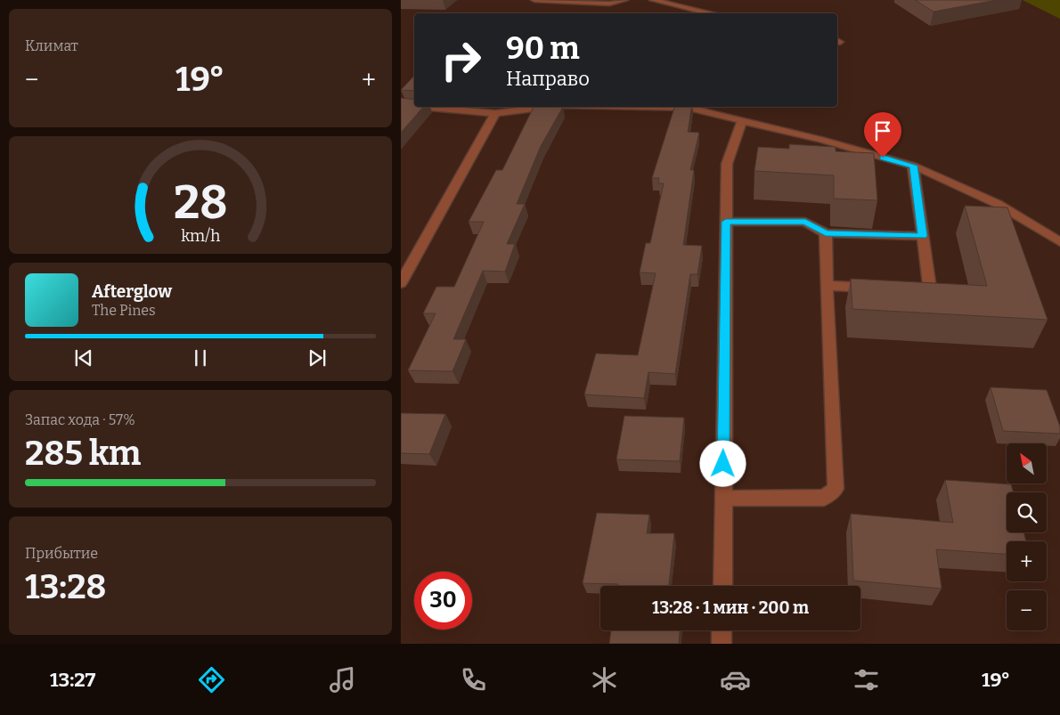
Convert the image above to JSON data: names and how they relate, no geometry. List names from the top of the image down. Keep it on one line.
{"north":"top left","page":{"tile":["Климат",["Запас хода · 57%","285 km"],["Прибытие","13:28"]],"turn":["90 m","Направо"],"heat":["−","19°","+"],"song":["Afterglow","The Pines"],"map_buttons":["+","−"],"limit":"30","trip":"13:28 · 1 мин · 200 m","tabs":["13:27","19°"],"gauge":["28","km/h"]}}
